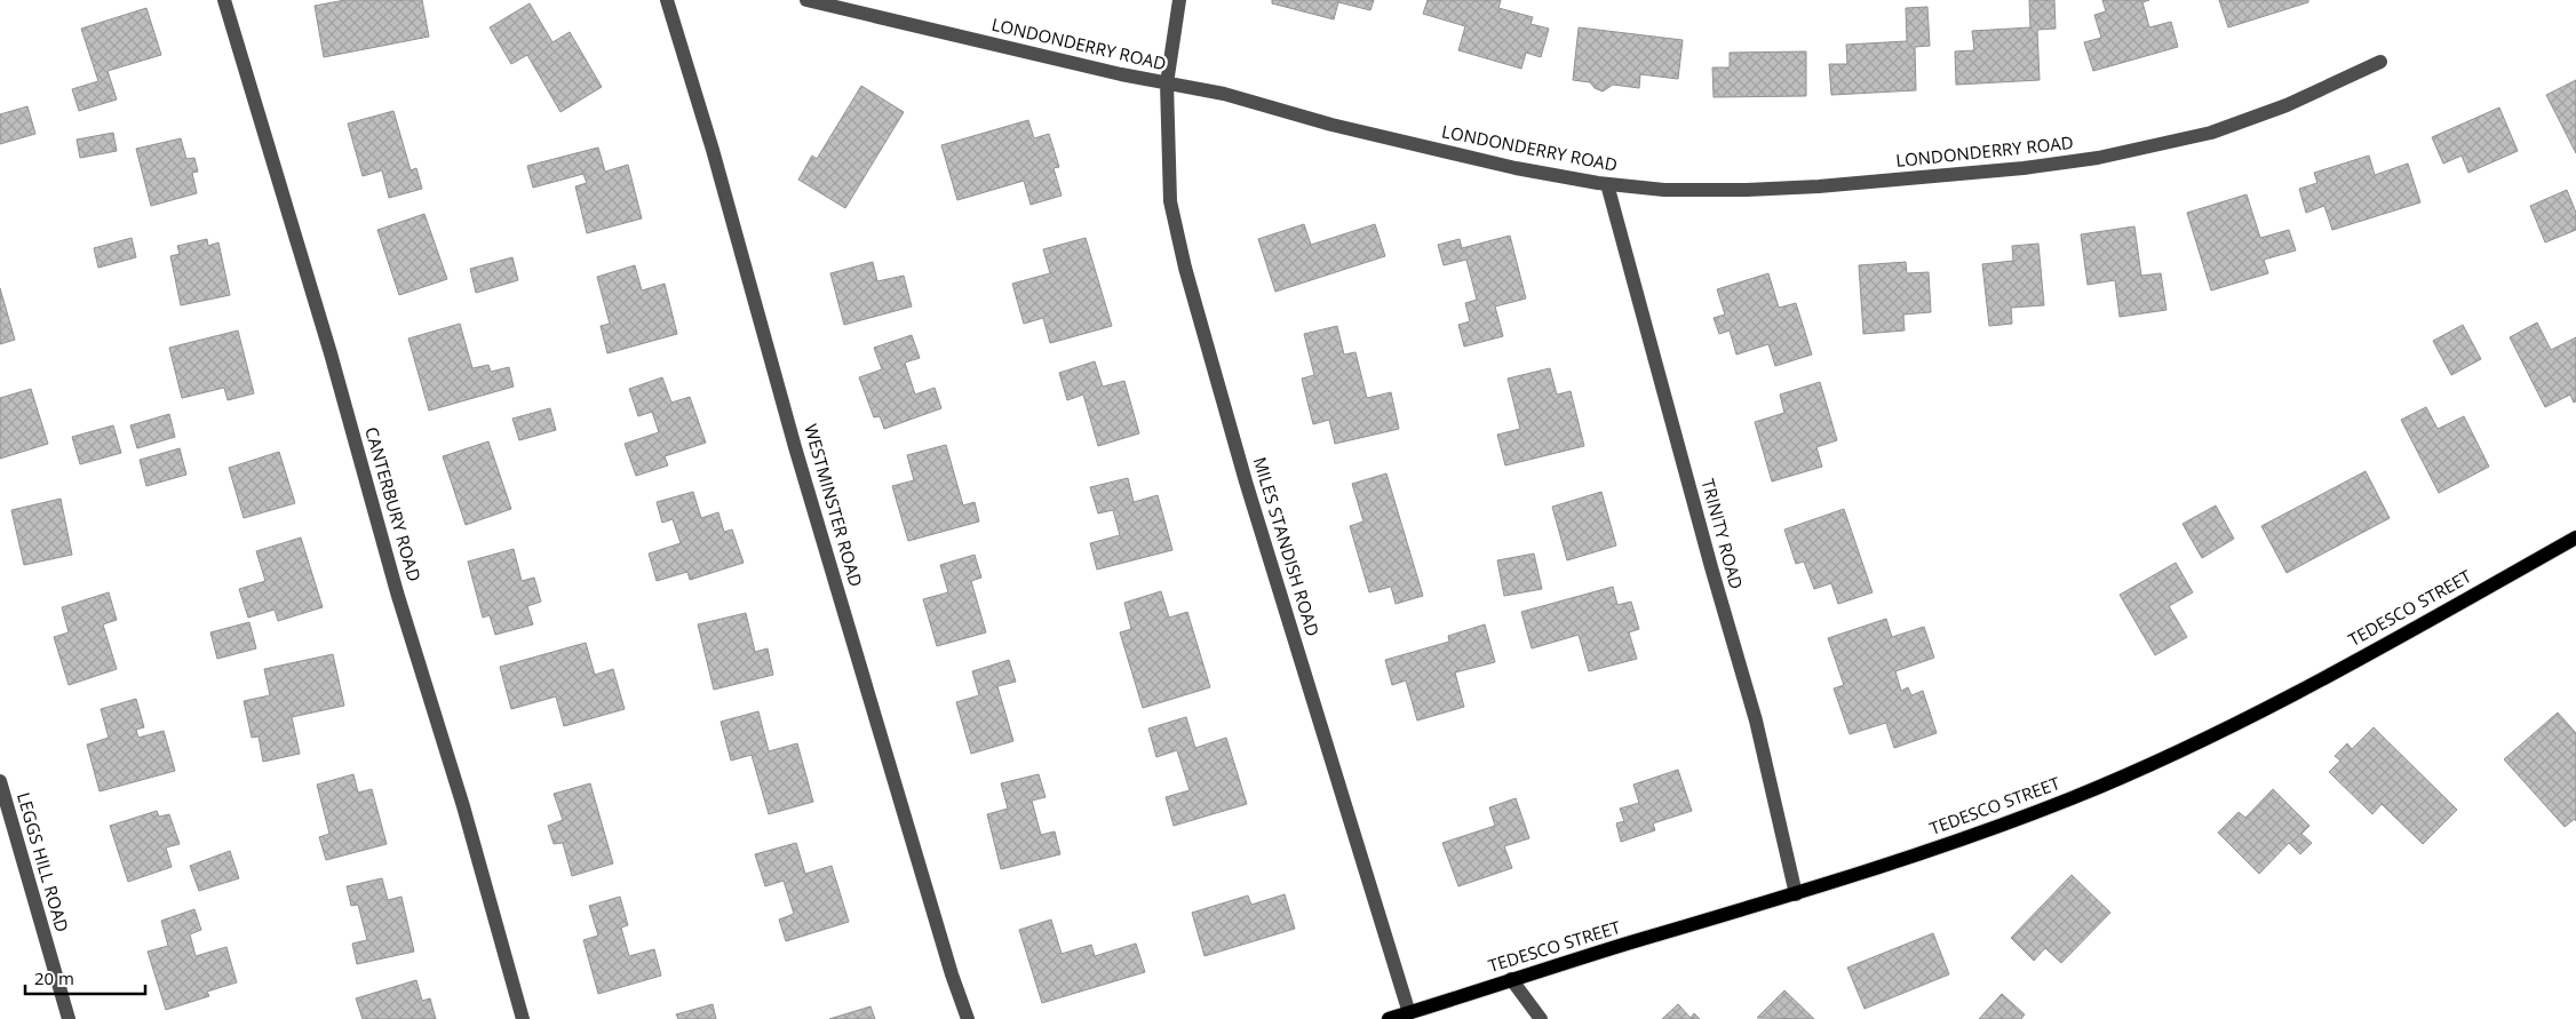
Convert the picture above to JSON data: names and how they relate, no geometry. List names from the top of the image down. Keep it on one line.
{"streets":{"main road":["TEDESCO STREET"],"street":["LONDONDERRY ROAD","CANTERBURY ROAD","WESTMINSTER ROAD","TRINITY ROAD","MILES STANDISH ROAD","LEGGS HILL ROAD"]},"crossings":[["LONDONDERRY ROAD","TRINITY ROAD"],["LONDONDERRY ROAD","MILES STANDISH ROAD"],["TRINITY ROAD","TEDESCO STREET"],["MILES STANDISH ROAD","TEDESCO STREET"]],"scale_bar":"20 m"}
